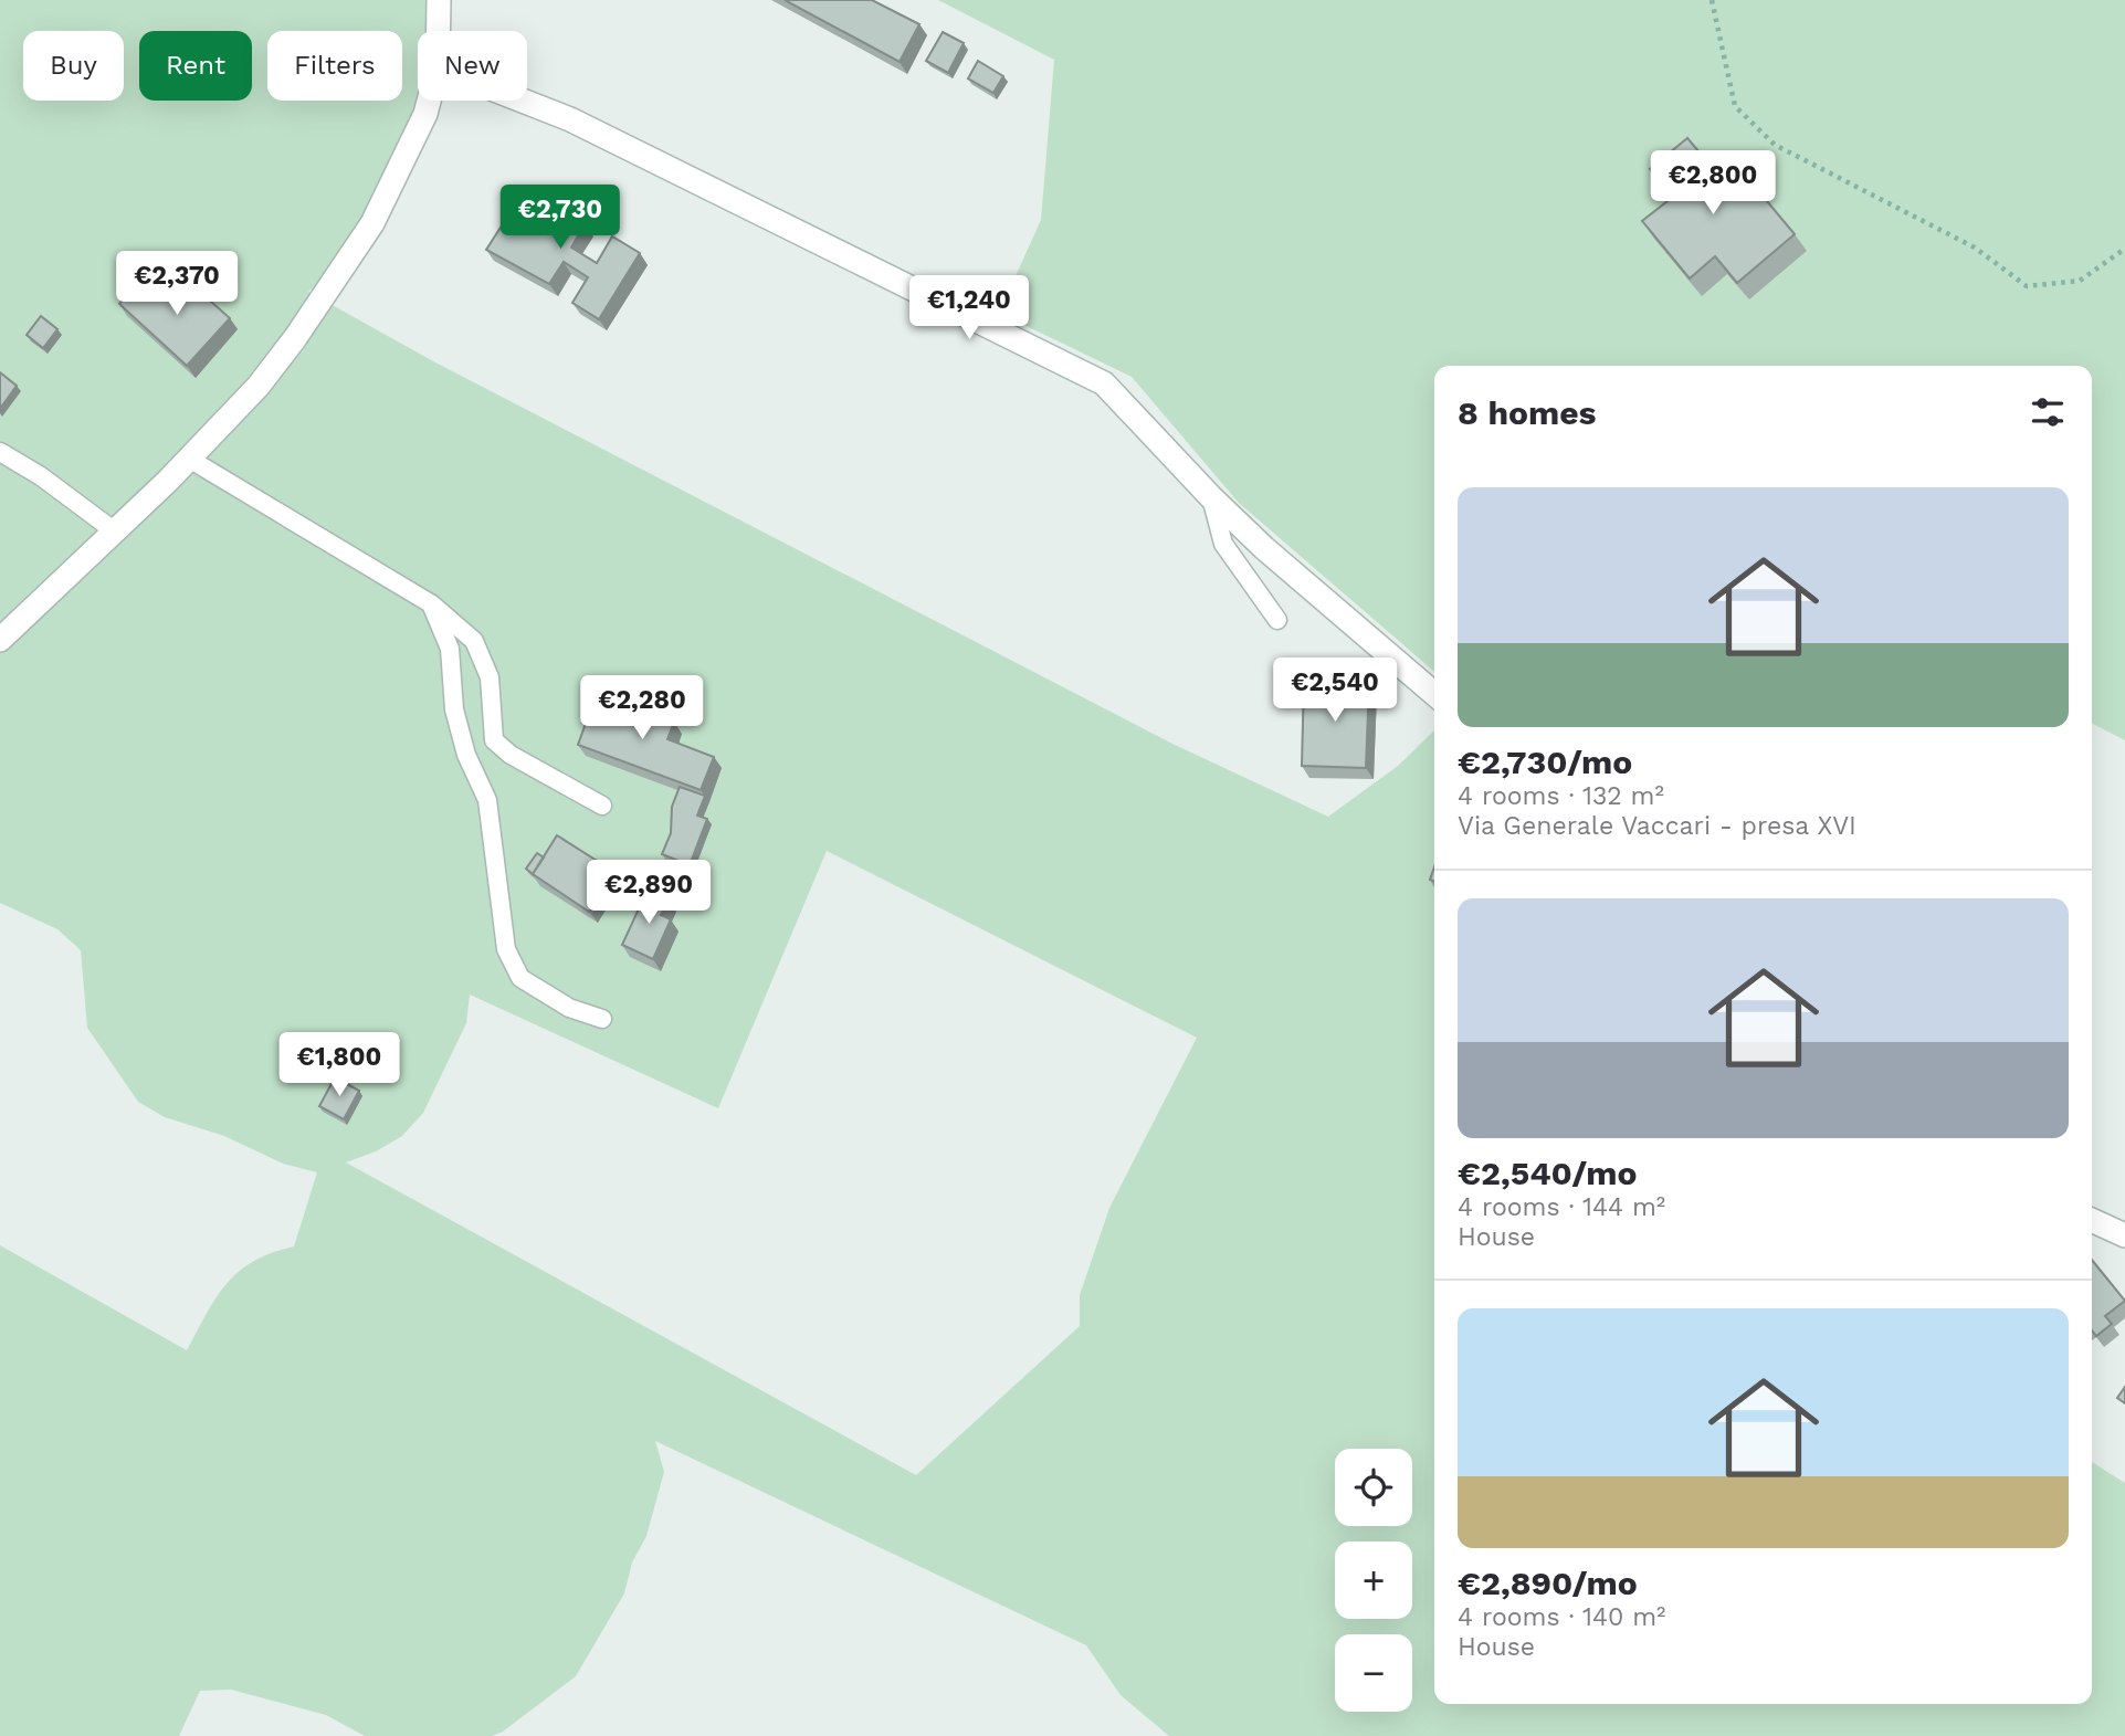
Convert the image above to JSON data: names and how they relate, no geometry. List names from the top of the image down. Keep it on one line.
{"page":{"chip":["Buy","Rent","Filters","New"],"price":["€2,800","€2,730","€2,370","€1,240","€2,540","€2,280","€2,890","€1,800"],"heading":"8 homes","list":[{"name":"€2,730/mo","note":"4 rooms · 132 m² · Via Generale Vaccari - presa XVI"},{"name":"€2,540/mo","note":"4 rooms · 144 m² · House"},{"name":"€2,890/mo","note":"4 rooms · 140 m² · House"}],"map_buttons":["+","−"]}}
